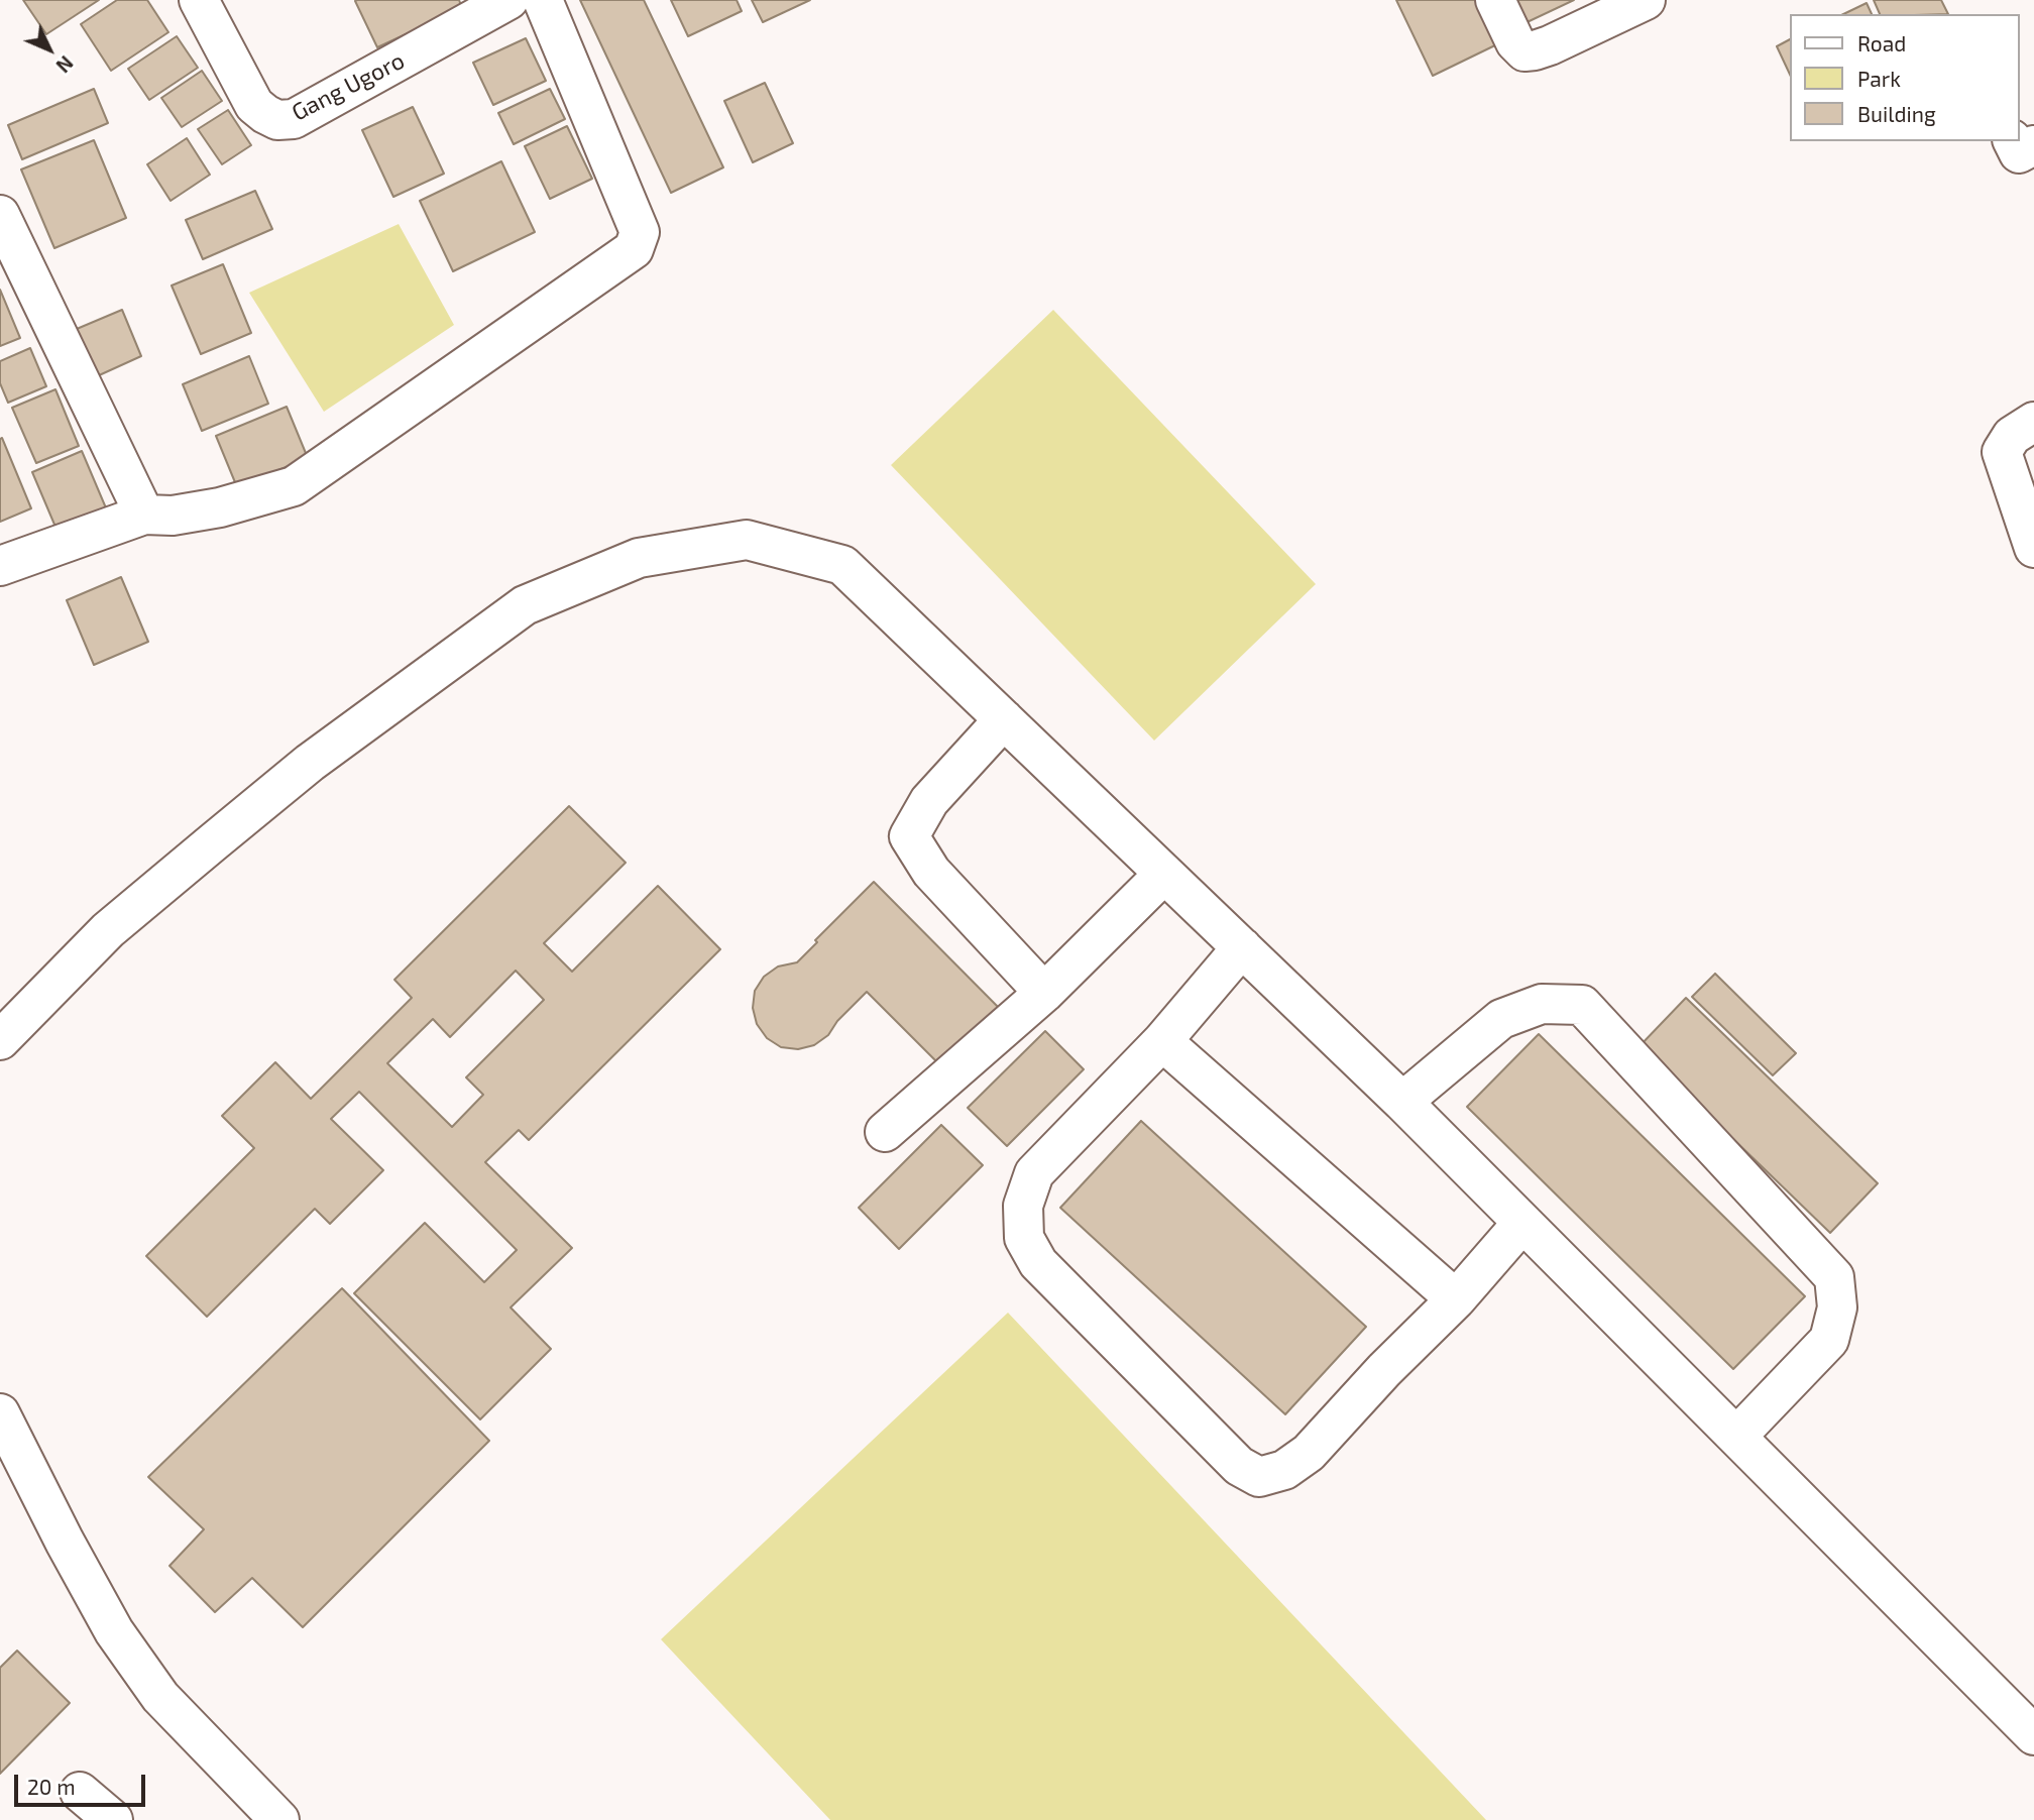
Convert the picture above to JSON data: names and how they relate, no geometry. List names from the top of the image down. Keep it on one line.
{"streets":{"street":["Gang Ugoro"]},"legend":["Road","Park","Building"],"scale_bar":"20 m","north":"bottom right"}
